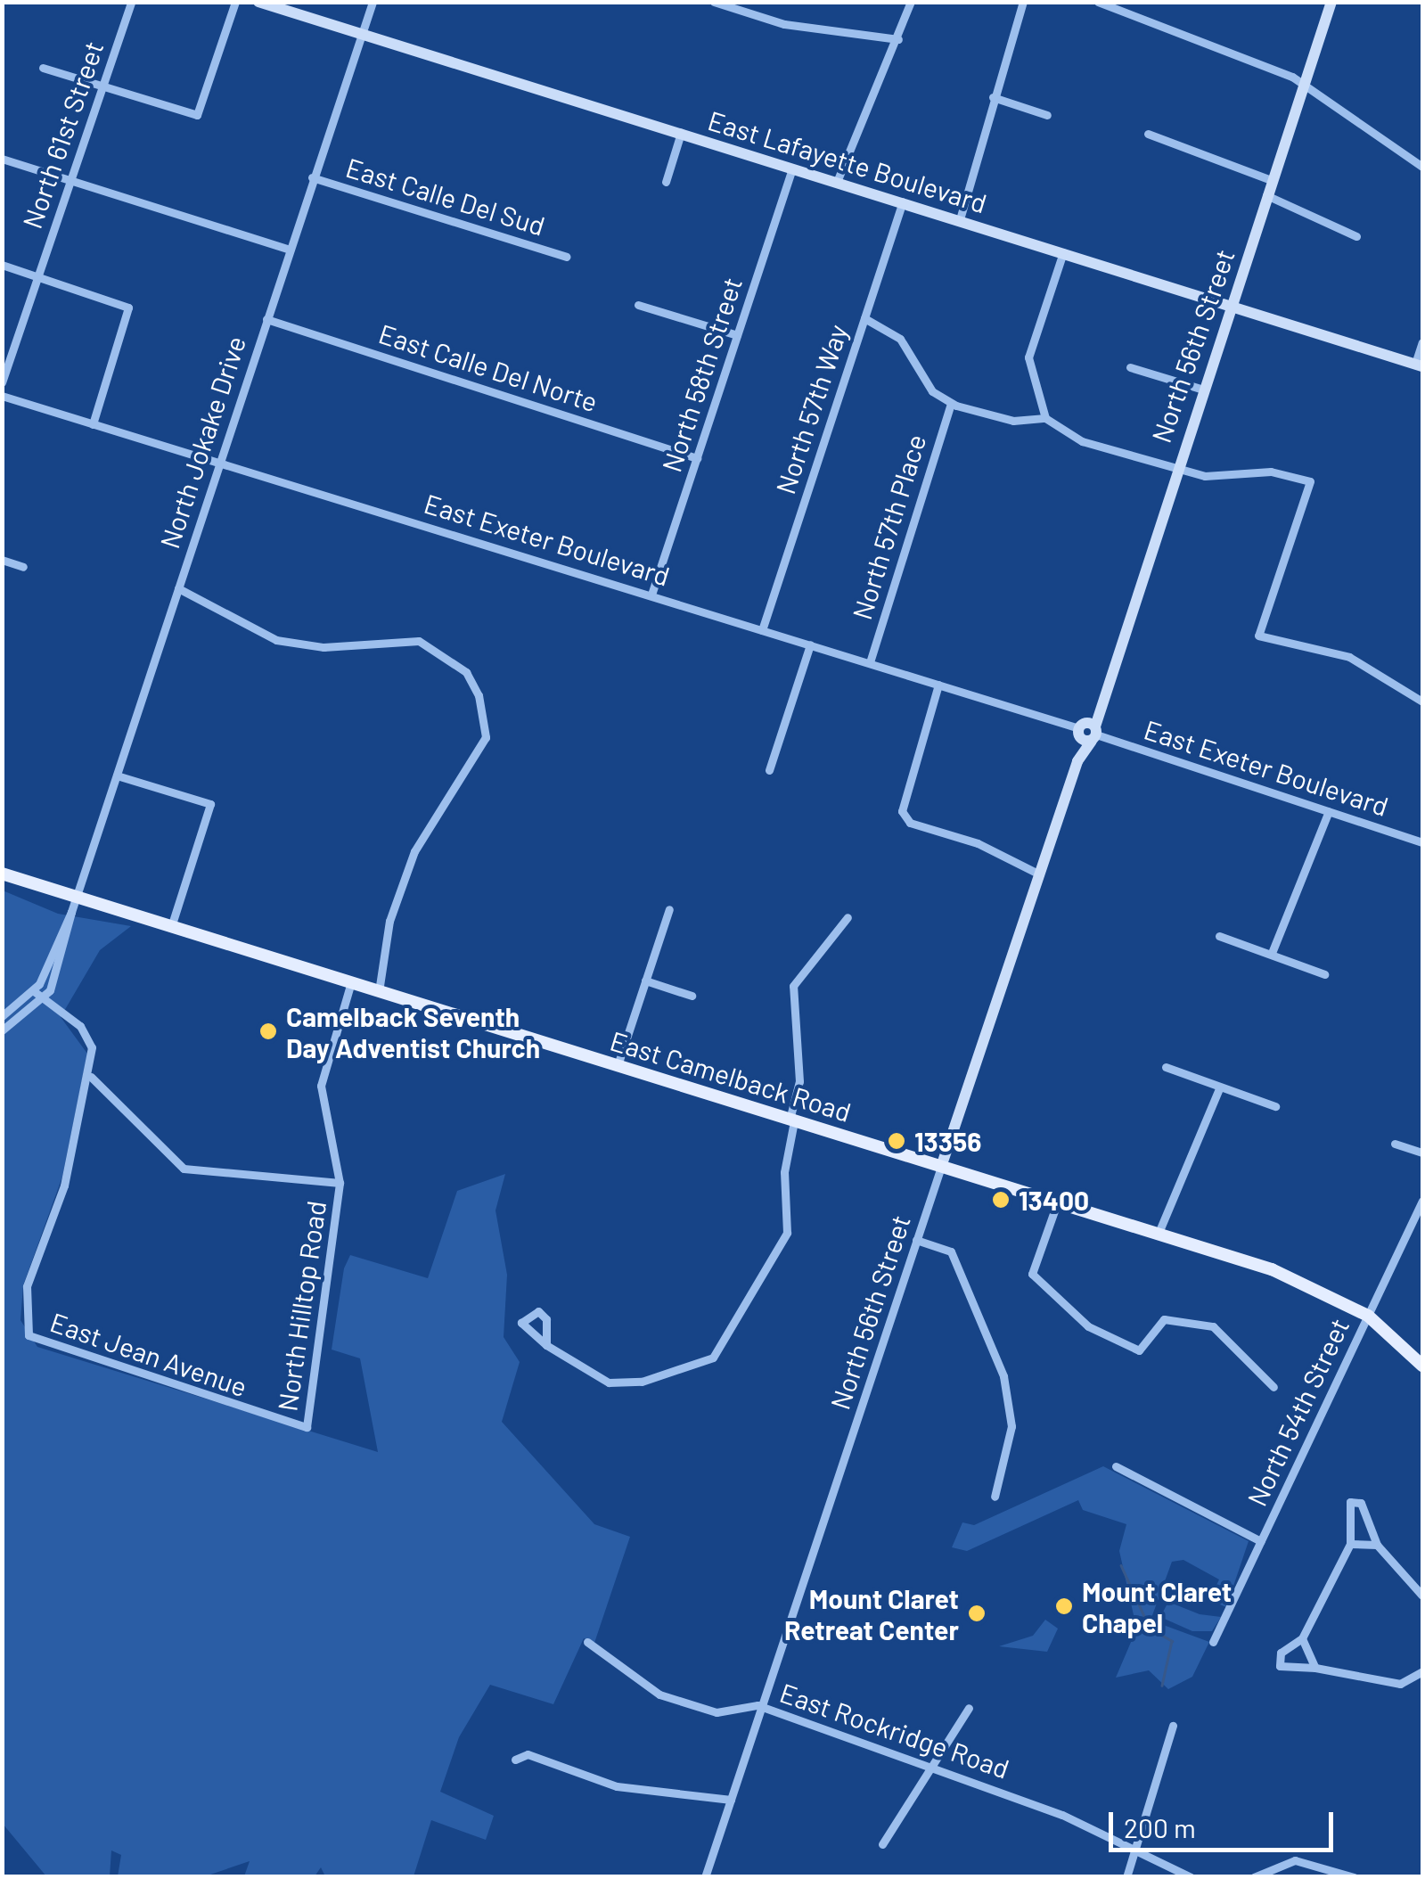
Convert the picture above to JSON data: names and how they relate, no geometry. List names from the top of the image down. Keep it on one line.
{"streets":{"main road":["East Lafayette Boulevard","North 56th Street","East Camelback Road"],"street":["North 61st Street","East Calle Del Sud","East Calle Del Norte","North 58th Street","North 57th Way","North Jokake Drive","North 57th Place","East Exeter Boulevard","North Hilltop Road","East Jean Avenue","North 54th Street","East Rockridge Road"]},"crossings":[["East Lafayette Boulevard","North 56th Street"],["East Lafayette Boulevard","North 58th Street"],["East Lafayette Boulevard","North 57th Way"],["East Lafayette Boulevard","North Jokake Drive"],["East Calle Del Sud","North Jokake Drive"],["North 56th Street","East Exeter Boulevard"],["North 56th Street","East Camelback Road"],["North 56th Street","East Rockridge Road"],["East Calle Del Norte","North 58th Street"],["East Calle Del Norte","North Jokake Drive"],["North 58th Street","East Exeter Boulevard"],["North 57th Way","East Exeter Boulevard"],["North Jokake Drive","East Exeter Boulevard"],["North Jokake Drive","East Camelback Road"],["North 57th Place","East Exeter Boulevard"],["East Camelback Road","North Hilltop Road"],["East Camelback Road","North 54th Street"],["North Hilltop Road","East Jean Avenue"]],"places":["Camelback Seventh Day Adventist Church","13356","13400","Mount Claret Chapel","Mount Claret Retreat Center"],"scale_bar":"200 m"}
